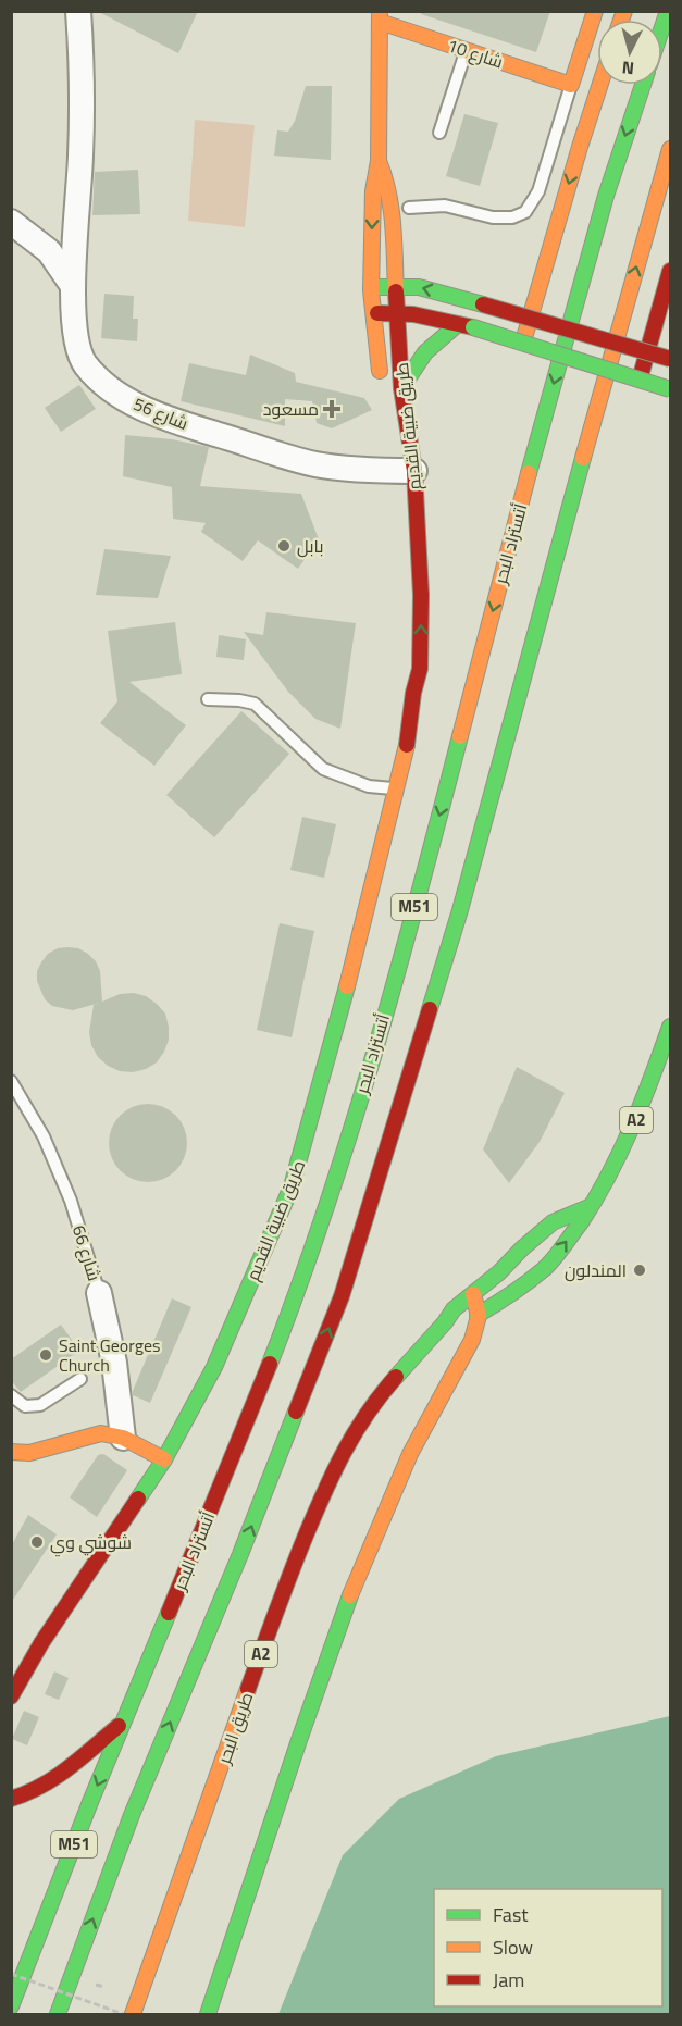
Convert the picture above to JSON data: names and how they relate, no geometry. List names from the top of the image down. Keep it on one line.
{"streets":{"main road":["شارع 10","طريق ضبية القديم","أتستراد البحر","M51","A2","طريق البحر"],"street":["شارع 56","شارع 66"]},"crossings":[["شارع 10","طريق ضبية القديم"],["شارع 56","طريق ضبية القديم"],["A2","طريق البحر"]],"places":{"health":["مسعود"],"other":["بابل","المندلون","Saint Georges Church","شوشي وي"]},"legend":["Fast","Slow","Jam"],"north":"bottom"}
